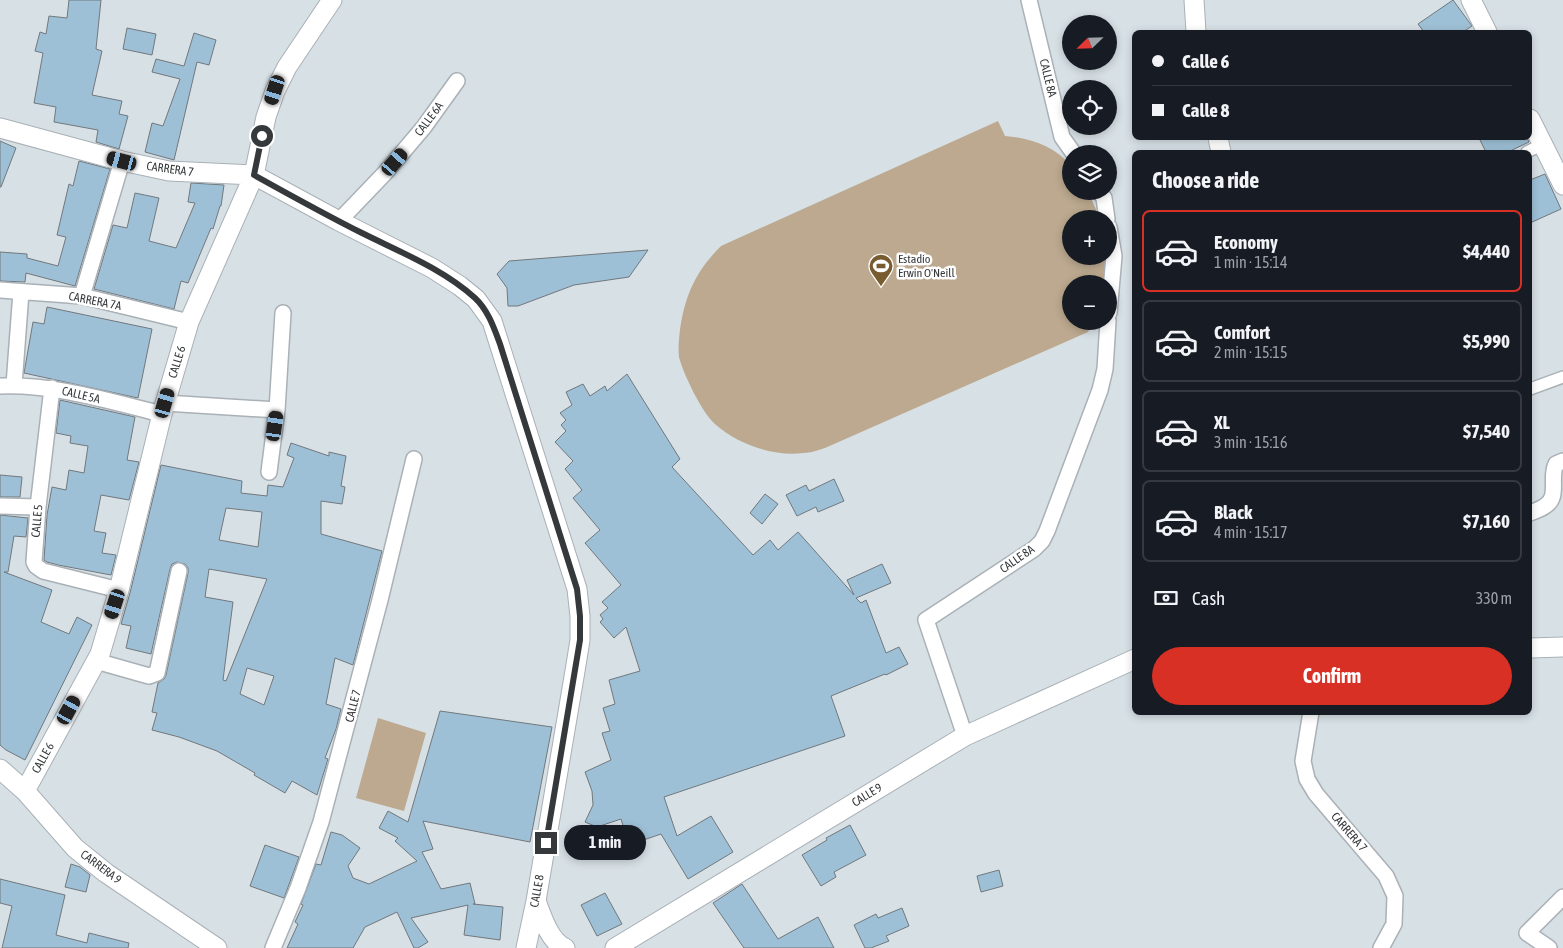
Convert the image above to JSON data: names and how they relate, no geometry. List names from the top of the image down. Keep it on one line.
{"streets":{"street":["CALLE 8A","CALLE 6A","CARRERA 7","CARRERA 7A","CALLE 6","CALLE 5A","CALLE 5","CALLE 7","CALLE 9","CARRERA 9","CALLE 8"]},"crossings":[["CALLE 8A","CALLE 9"],["CALLE 6A","CALLE 8"],["CARRERA 7","CALLE 6"],["CARRERA 7","CALLE 8"],["CARRERA 7A","CALLE 6"],["CALLE 6","CALLE 5A"],["CALLE 6","CALLE 5"],["CALLE 6","CARRERA 9"],["CALLE 6","CALLE 8"],["CALLE 5A","CALLE 5"]],"places":{"sports":["Estadio Erwin O'Neill"]},"north":"bottom left","page":{"map_buttons":["+","−"],"banner":["Calle 6","Calle 8"],"heading":"Choose a ride","list":[{"name":"Economy","note":"1 min · 15:14","value":"$4,440"},{"name":"Comfort","note":"2 min · 15:15","value":"$5,990"},{"name":"XL","note":"3 min · 15:16","value":"$7,540"},{"name":"Black","note":"4 min · 15:17","value":"$7,160"}],"pay":["Cash","330 m"],"buttons":"Confirm","bubble":"1 min"}}
